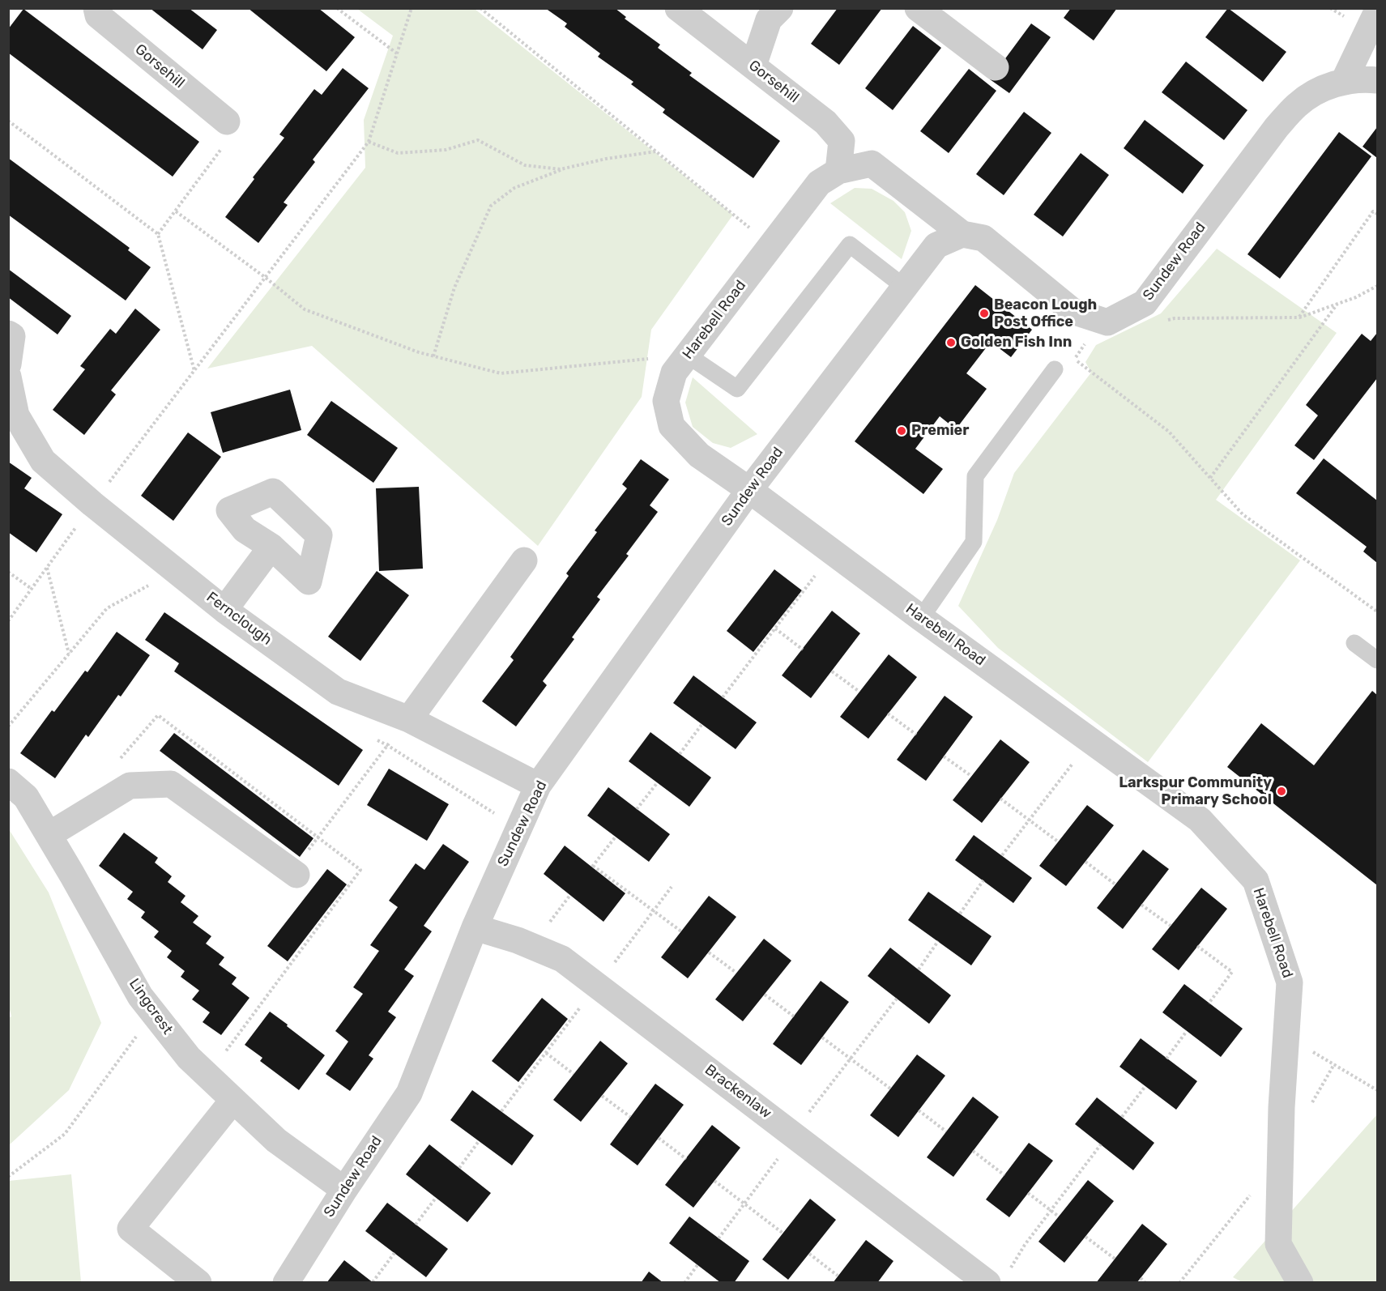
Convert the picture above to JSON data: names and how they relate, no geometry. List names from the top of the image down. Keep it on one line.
{"streets":{"street":["Gorsehill","Sundew Road","Harebell Road","Fernclough","Lingcrest","Brackenlaw"]},"crossings":[["Gorsehill","Harebell Road"],["Sundew Road","Harebell Road"],["Sundew Road","Fernclough"],["Sundew Road","Lingcrest"],["Sundew Road","Brackenlaw"]],"places":["Beacon Lough Post Office","Golden Fish Inn","Premier","Larkspur Community Primary School"]}
